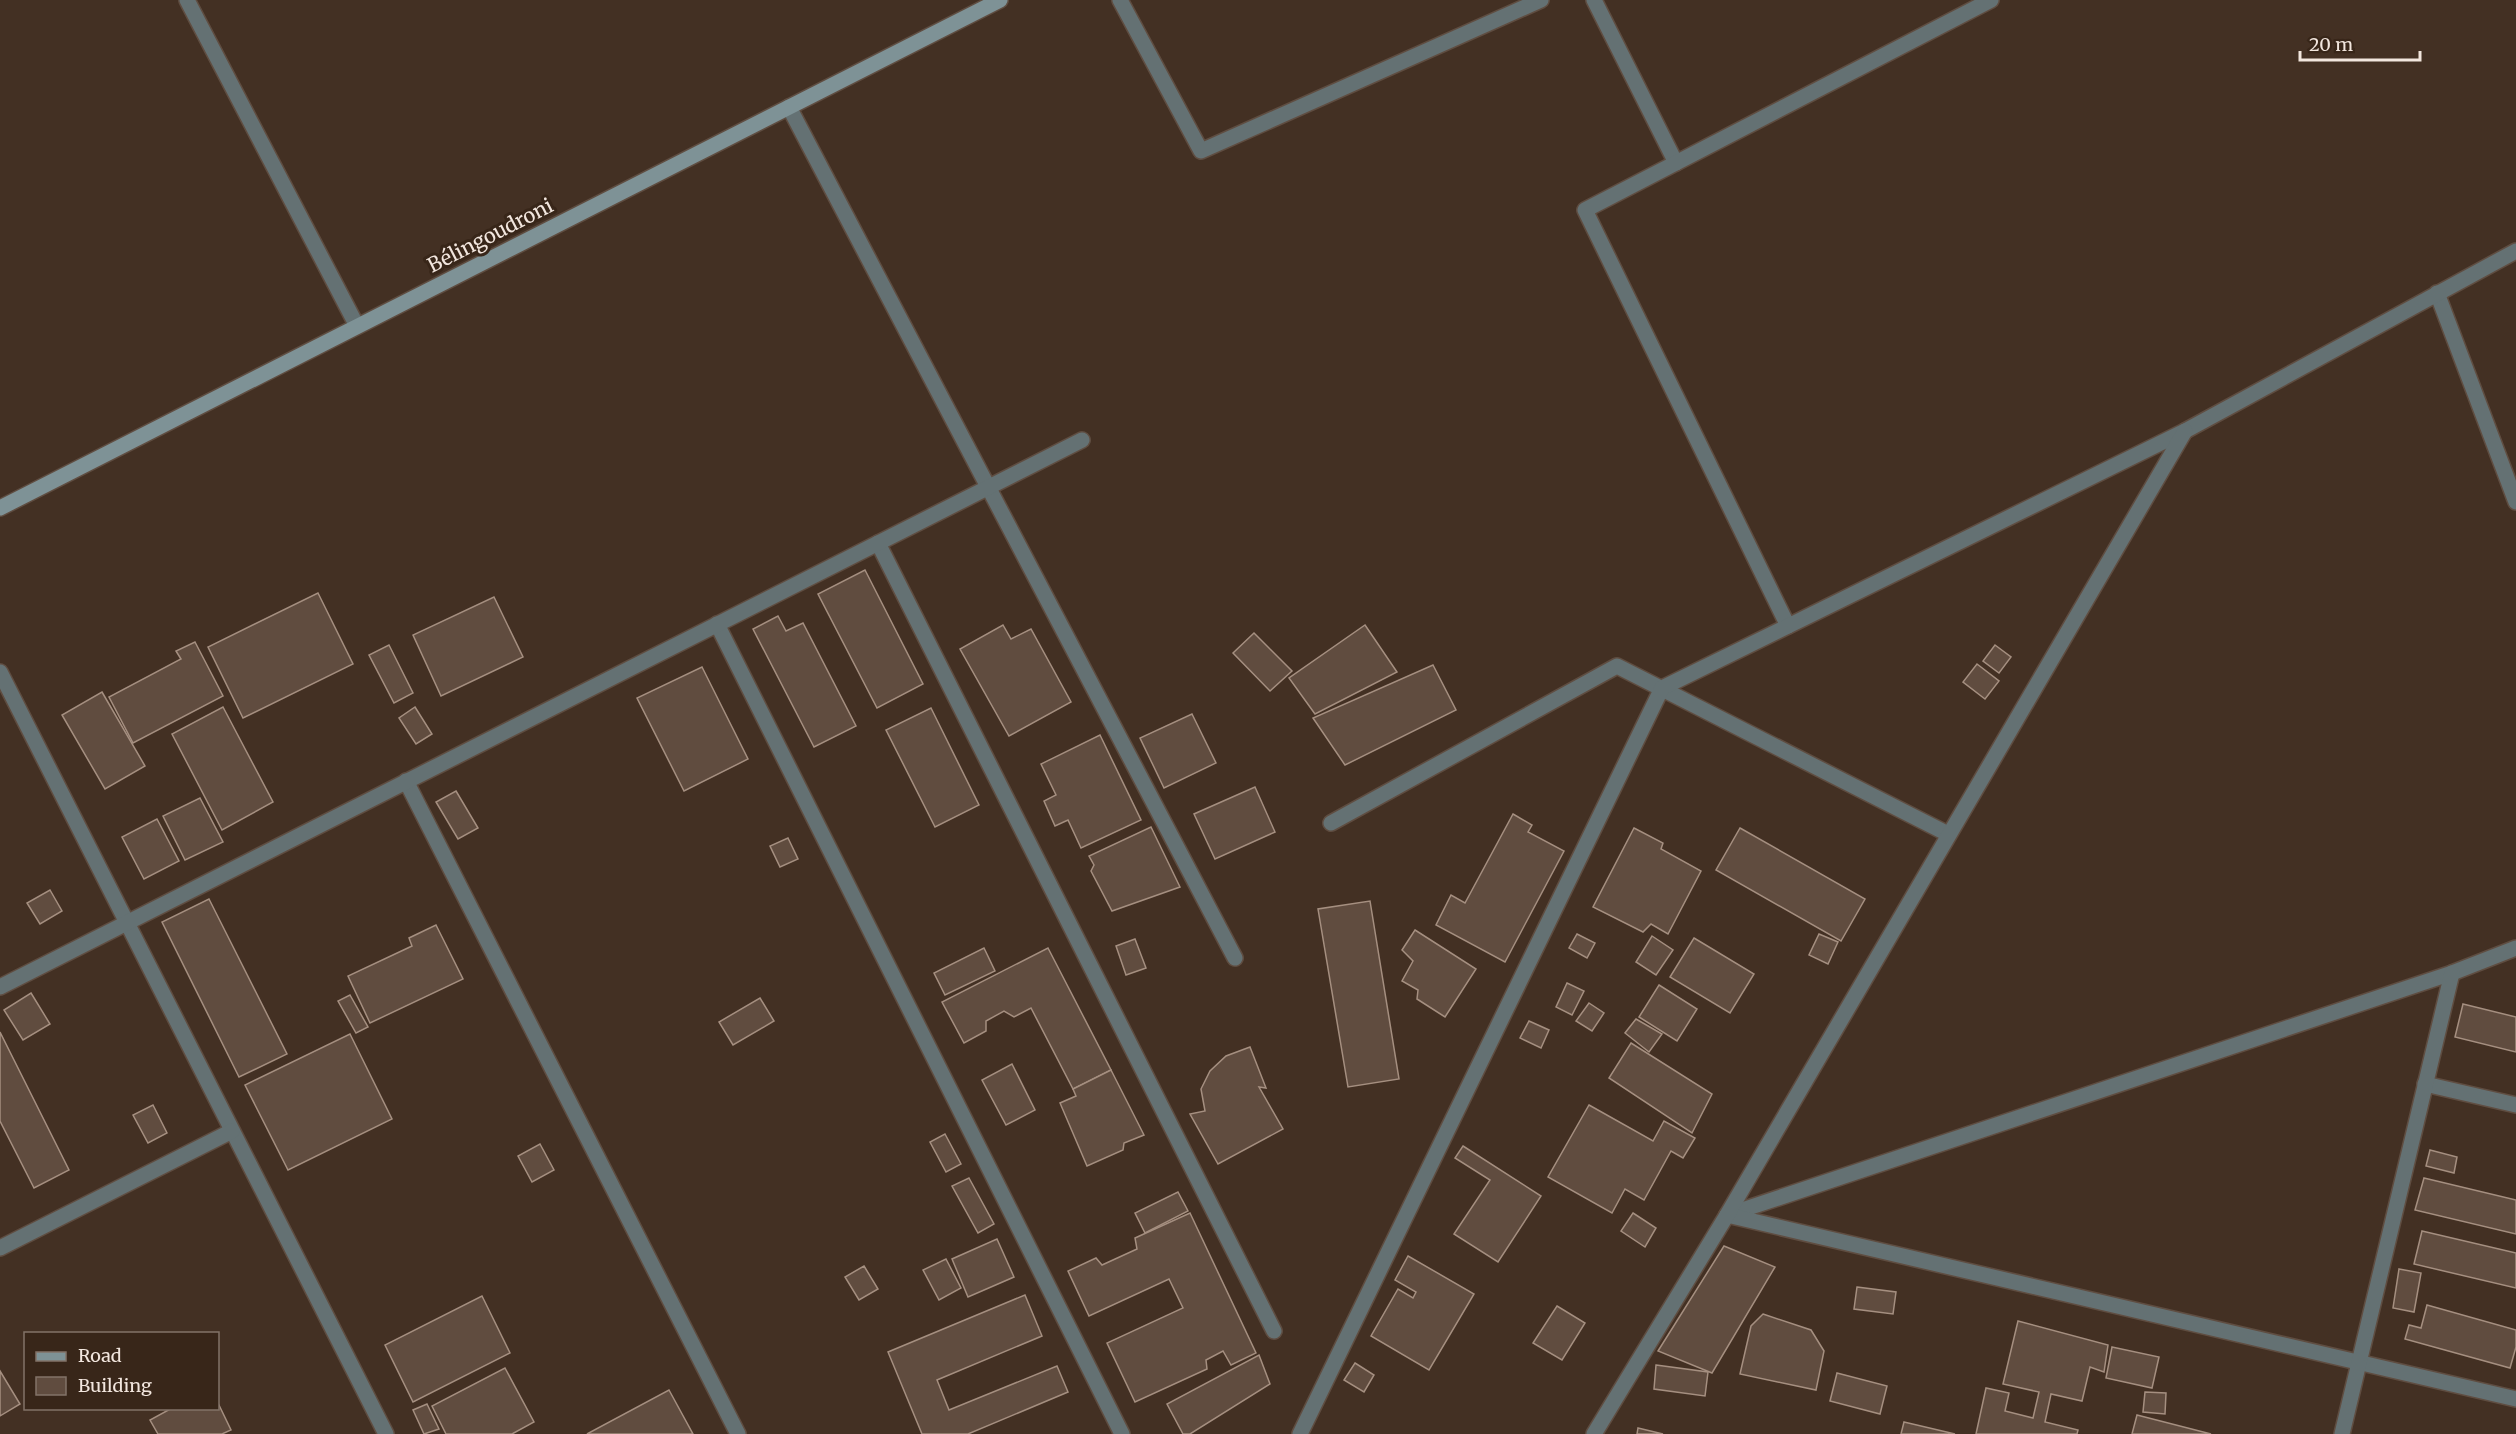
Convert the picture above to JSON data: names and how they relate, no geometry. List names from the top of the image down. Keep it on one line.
{"streets":{"street":["Bélingoudroni"]},"legend":["Road","Building"],"scale_bar":"20 m"}
